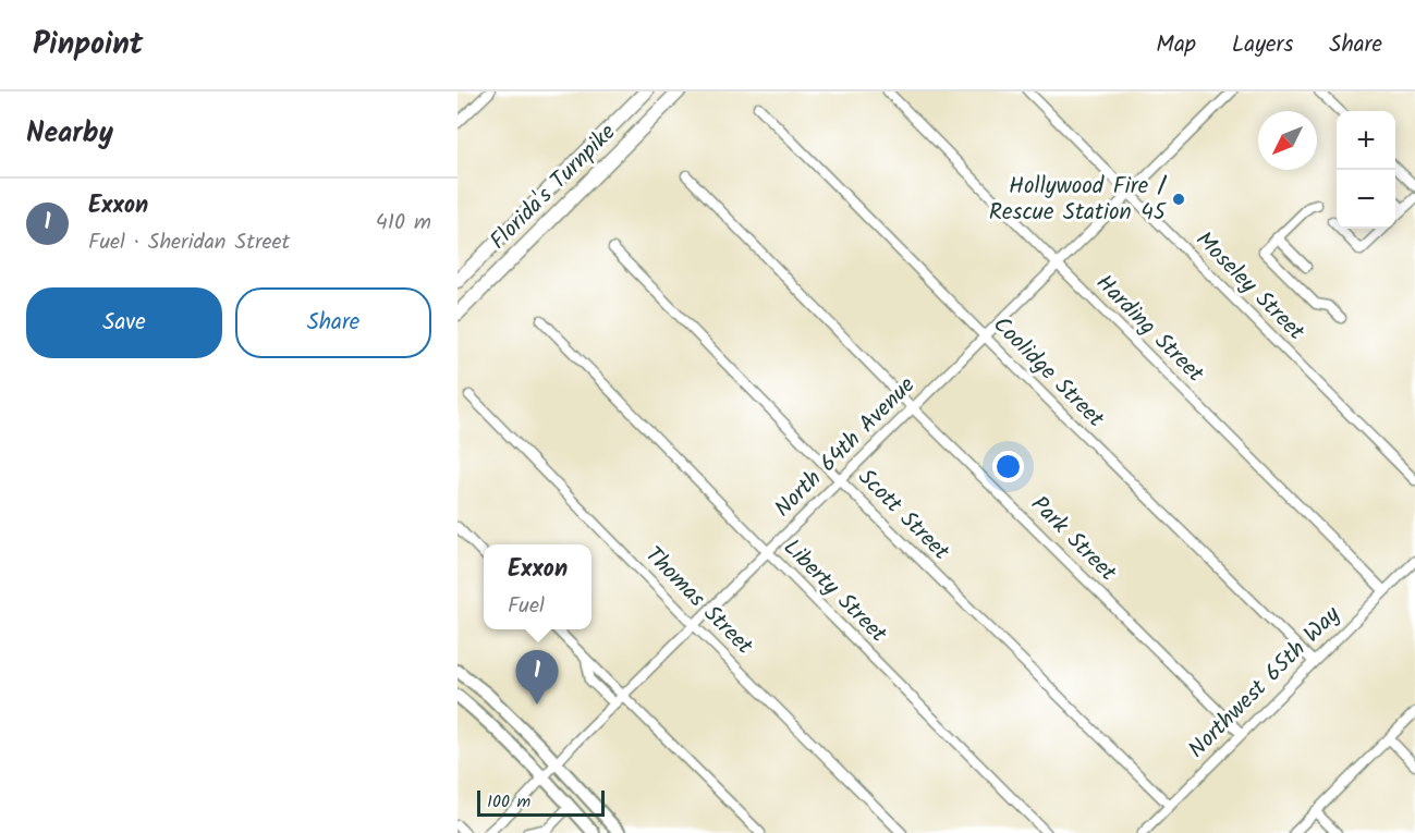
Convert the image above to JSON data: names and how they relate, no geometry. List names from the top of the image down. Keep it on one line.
{"streets":{"highway":["Florida's Turnpike"],"street":["Moseley Street","Harding Street","Coolidge Street","North 64th Avenue","Scott Street","Park Street","Liberty Street","Thomas Street","Northwest 65th Way"]},"crossings":[["Moseley Street","North 64th Avenue"],["Harding Street","North 64th Avenue"],["Harding Street","Northwest 65th Way"],["Coolidge Street","North 64th Avenue"],["Coolidge Street","Northwest 65th Way"],["North 64th Avenue","Scott Street"],["North 64th Avenue","Park Street"],["North 64th Avenue","Liberty Street"],["North 64th Avenue","Thomas Street"],["Scott Street","Northwest 65th Way"],["Park Street","Northwest 65th Way"]],"places":["Hollywood Fire / Rescue Station 45"],"scale_bar":"100 m","north":"bottom left","page":{"header":"Pinpoint","nav":["Map","Layers","Share"],"heading":"Nearby","map_buttons":["+","−"],"list":[{"mark":"1","name":"Exxon","note":"Fuel · Sheridan Street","value":"410 m"}],"buttons":["Save","Share"],"popup":["Exxon","Fuel"],"pins":"1","scale":"100 m"}}
